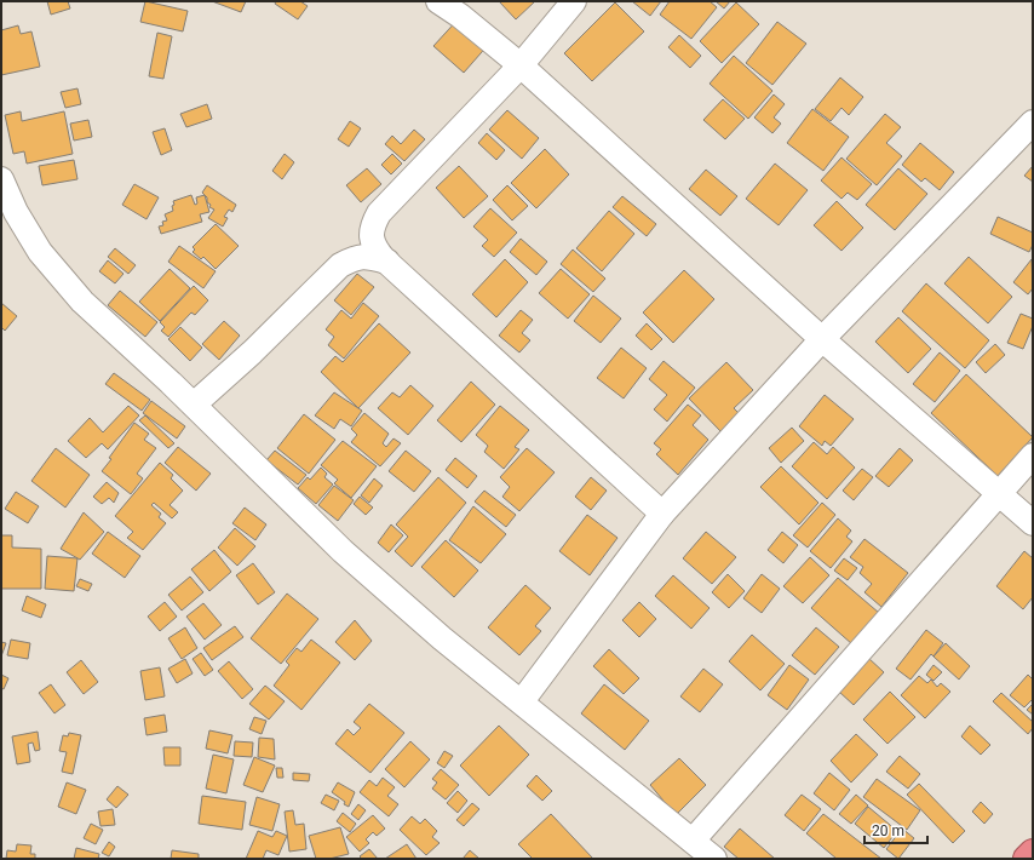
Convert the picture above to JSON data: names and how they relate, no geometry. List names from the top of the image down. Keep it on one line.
{"scale_bar":"20 m"}
